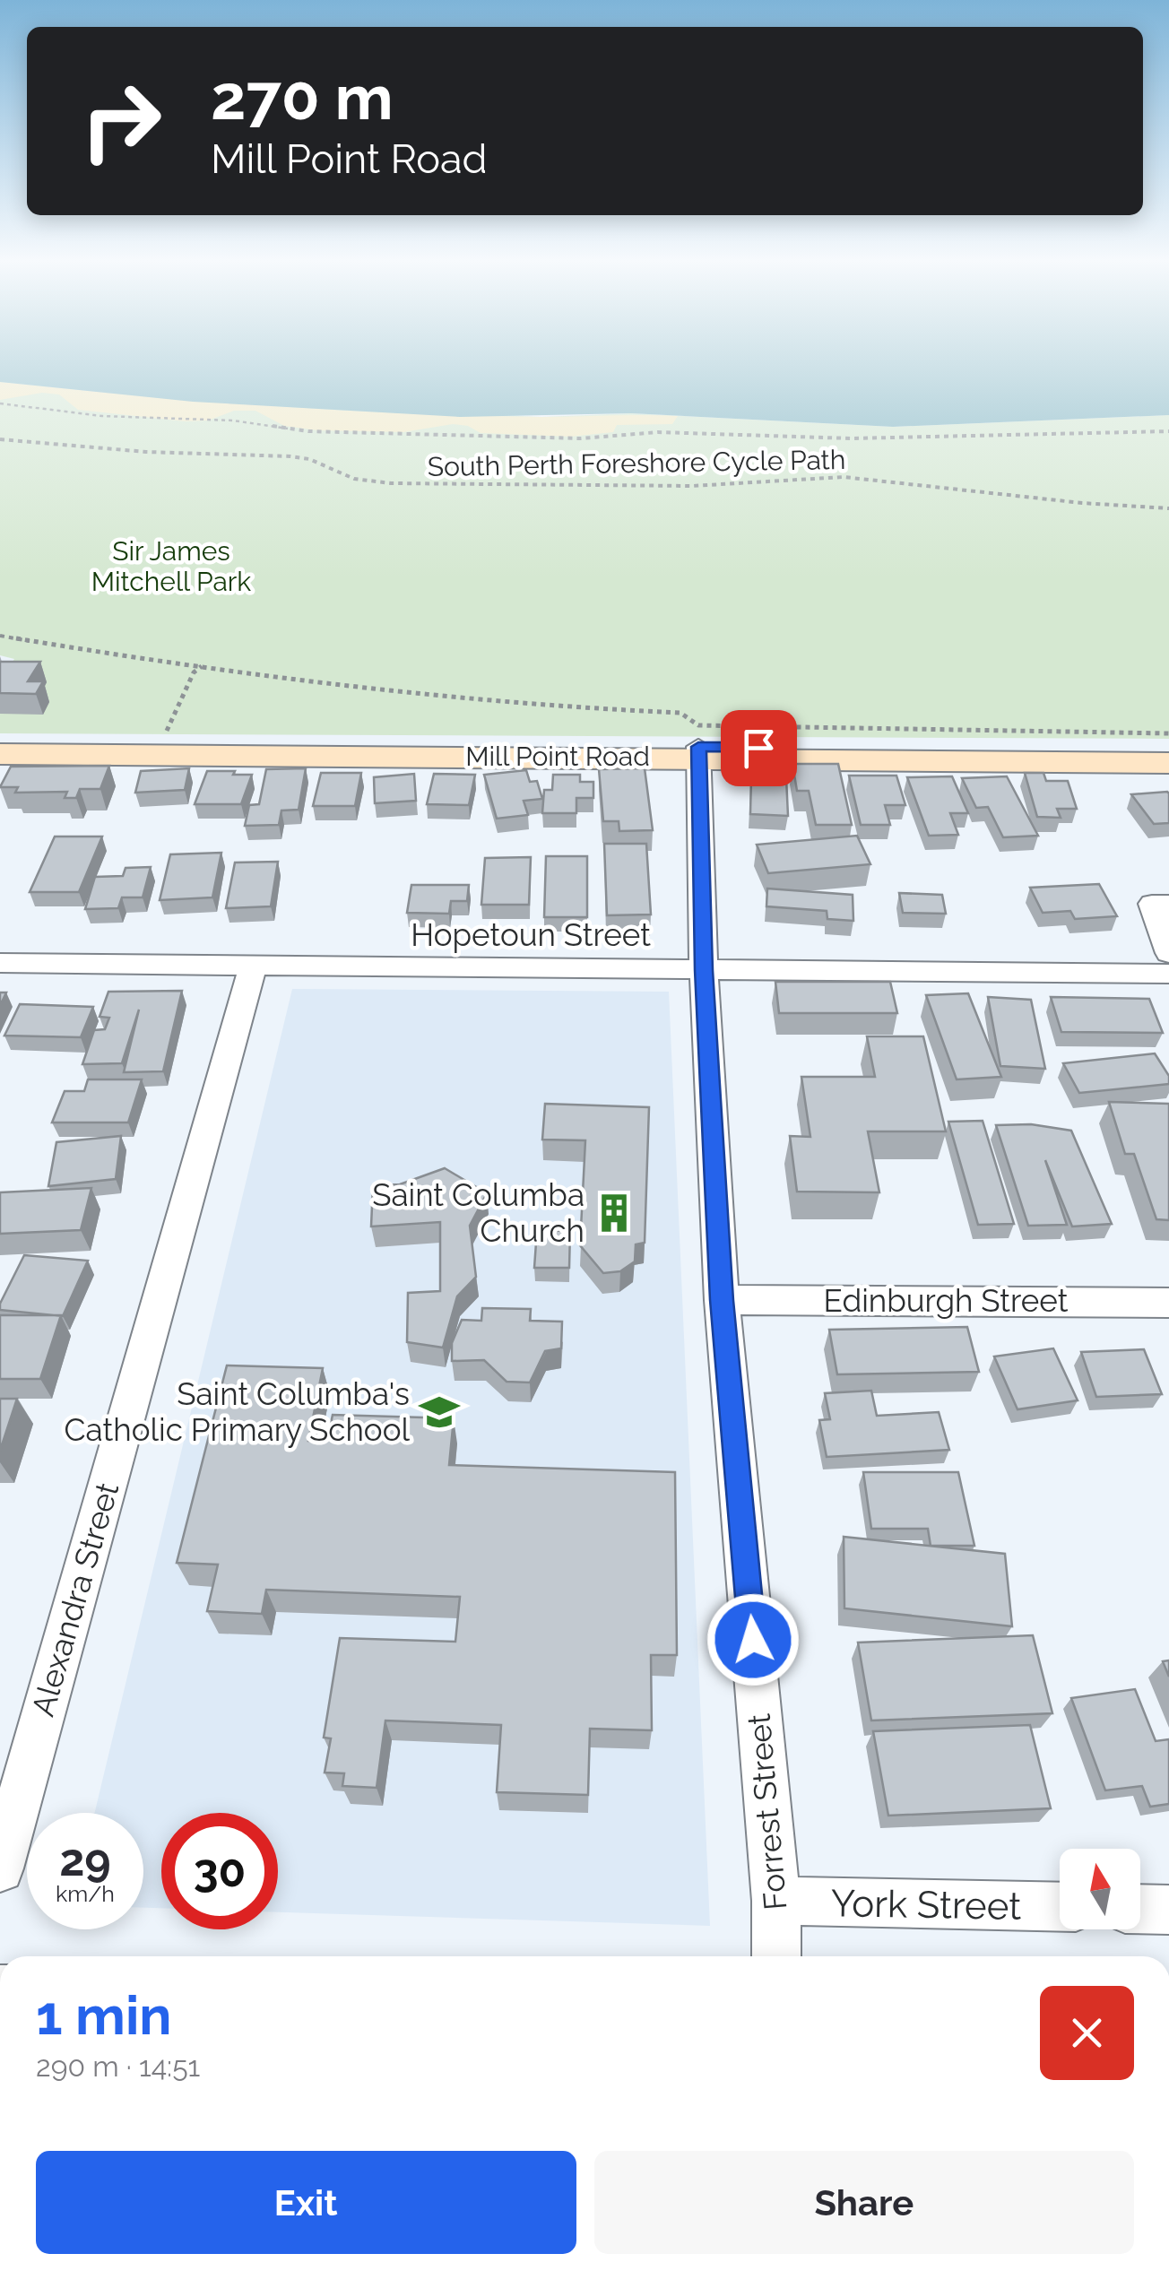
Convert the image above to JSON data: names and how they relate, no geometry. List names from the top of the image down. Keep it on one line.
{"streets":{"main road":["Mill Point Road"],"street":["Hopetoun Street","Edinburgh Street","Alexandra Street","Forrest Street","York Street"],"path":["South Perth Foreshore Cycle Path"]},"crossings":[["Mill Point Road","Forrest Street"],["Hopetoun Street","Alexandra Street"],["Hopetoun Street","Forrest Street"],["Edinburgh Street","Forrest Street"],["Forrest Street","York Street"]],"parks":["Sir James Mitchell Park"],"places":{"building":["Saint Columba Church"],"school or university":["Saint Columba's Catholic Primary School"]},"north":"top","page":{"turn":["270 m","Mill Point Road"],"speed":"29 km/h","limit":"30","heading":["1 min","290 m · 14:51"],"buttons":["Exit","Share"]}}
